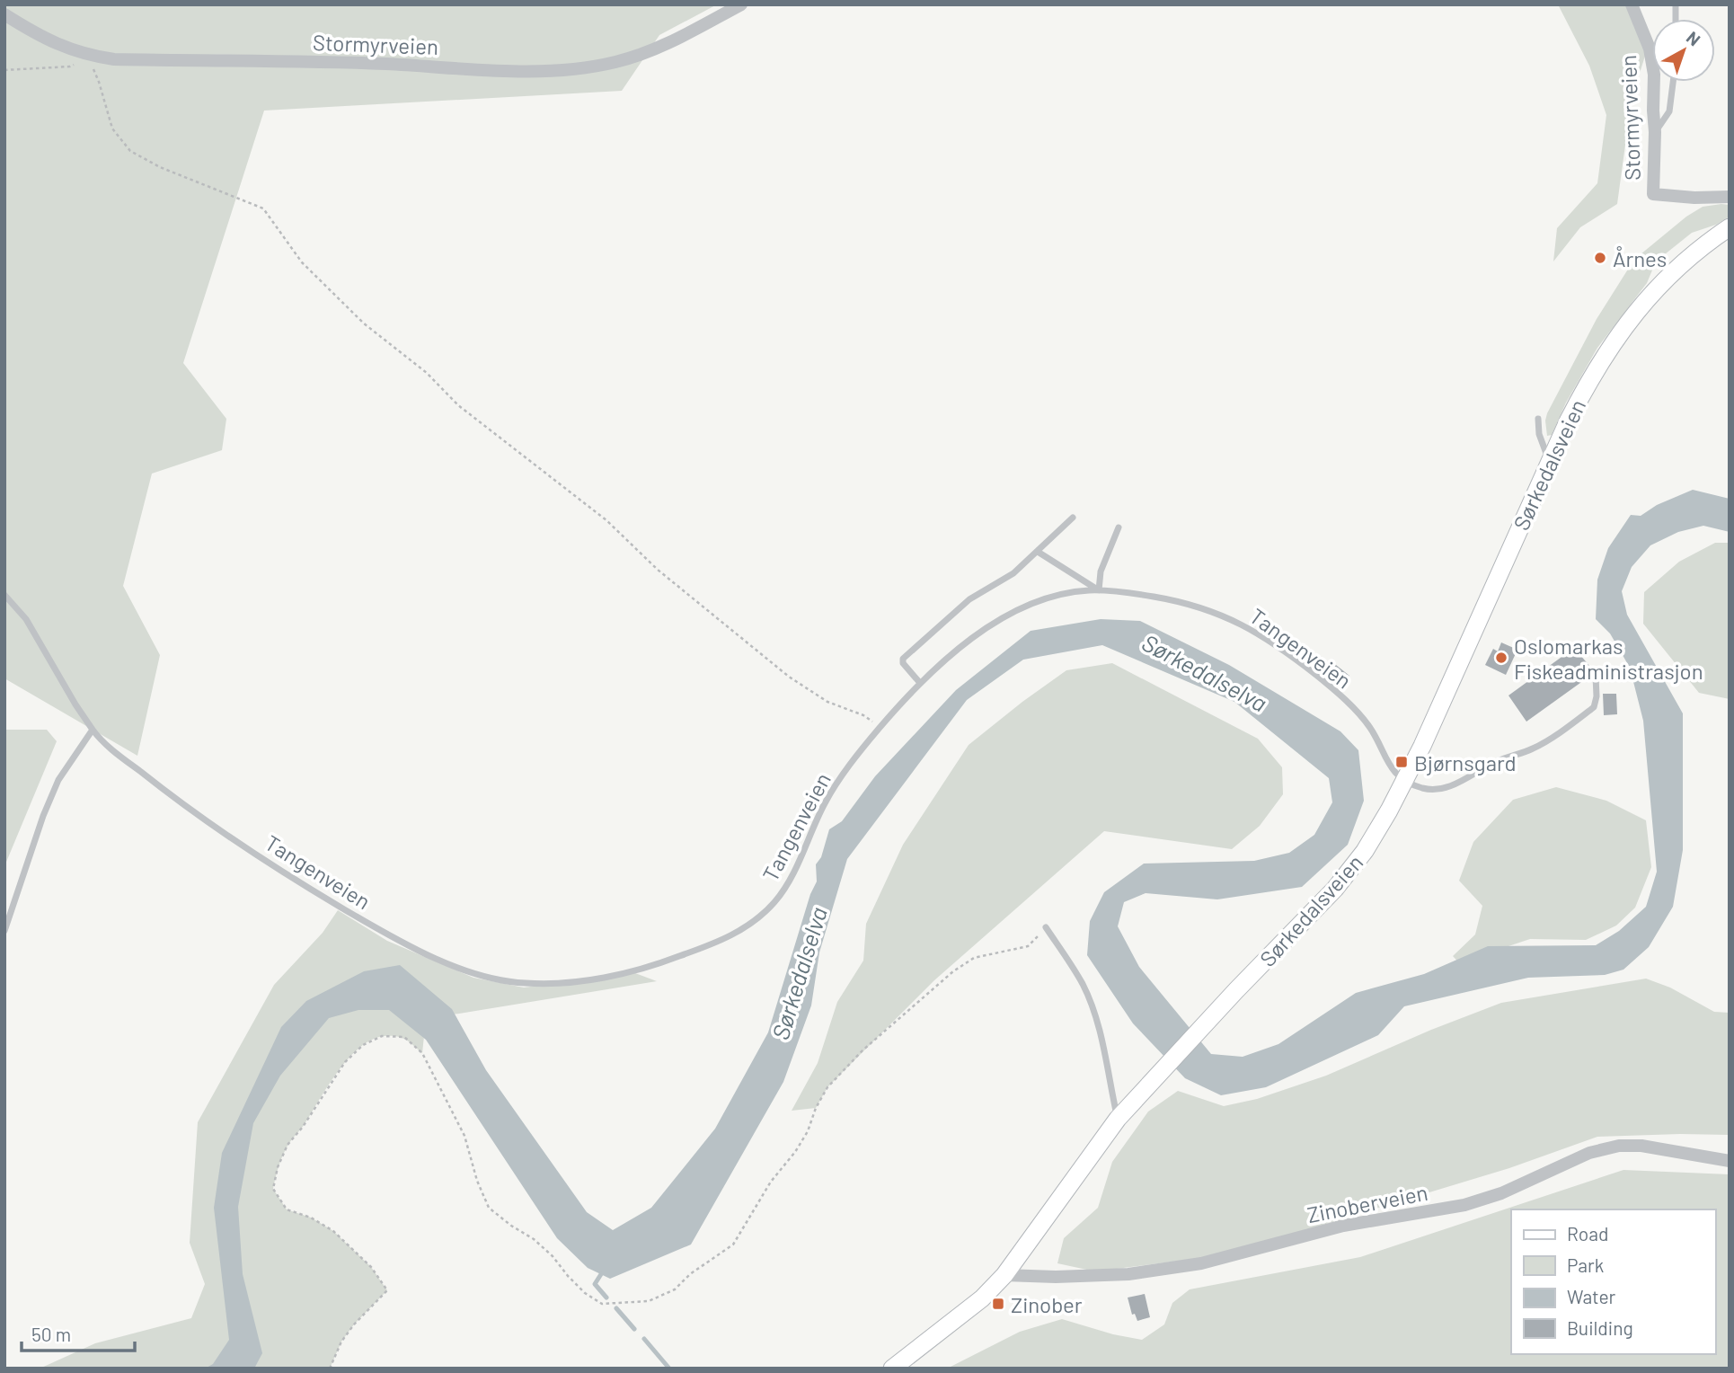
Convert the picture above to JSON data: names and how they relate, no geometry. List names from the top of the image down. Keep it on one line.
{"streets":{"street":["Stormyrveien","Sørkedalsveien","Zinoberveien"],"lane":["Tangenveien"]},"crossings":[["Sørkedalsveien","Tangenveien"],["Sørkedalsveien","Zinoberveien"]],"water":["Sørkedalselva"],"places":{"other":["Årnes","Oslomarkas Fiskeadministrasjon"],"transit":["Bjørnsgard","Zinober"]},"legend":["Road","Park","Water","Building"],"scale_bar":"50 m","north":"top right"}
